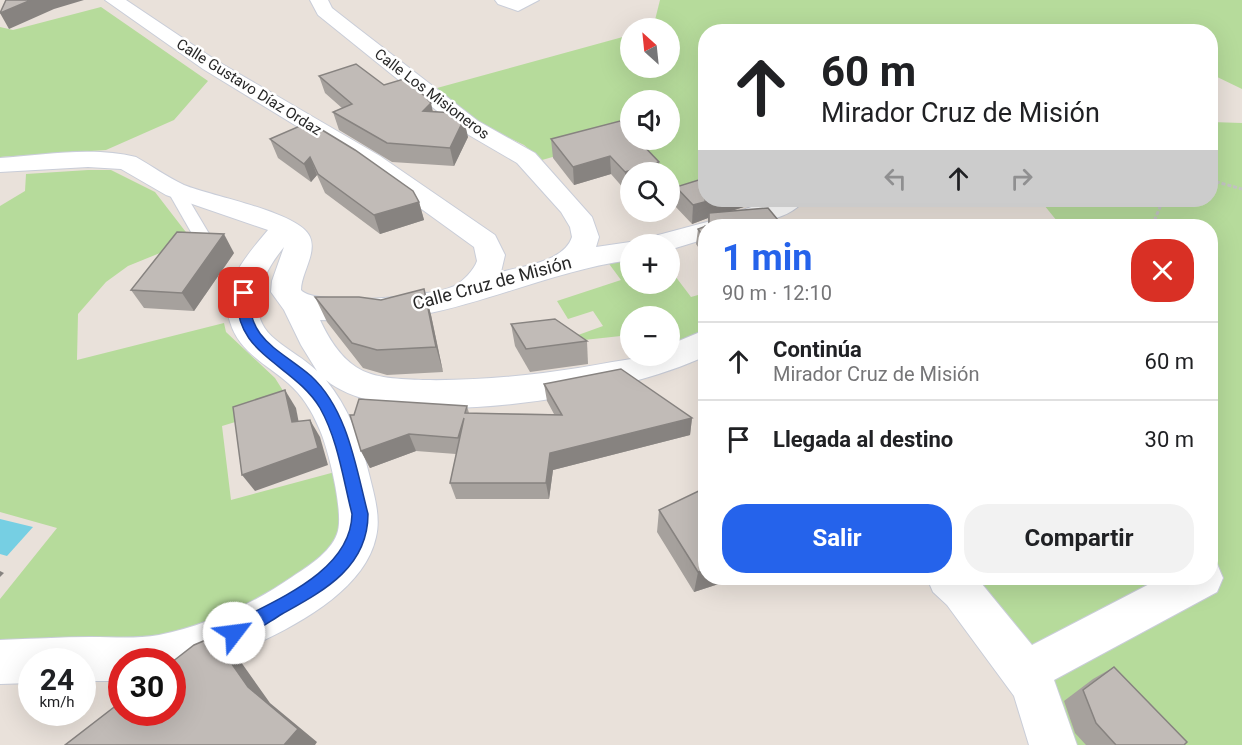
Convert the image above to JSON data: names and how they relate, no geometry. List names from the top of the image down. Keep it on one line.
{"streets":{"street":["Calle Gustavo Díaz Ordaz","Calle Los Misioneros","Calle Cruz de Misión"]},"crossings":[["Calle Gustavo Díaz Ordaz","Calle Cruz de Misión"],["Calle Los Misioneros","Calle Cruz de Misión"]],"north":"top left","page":{"map_buttons":["+","−"],"turn":["60 m","Mirador Cruz de Misión"],"heading":["1 min","90 m · 12:10"],"list":[{"name":"Continúa","note":"Mirador Cruz de Misión","value":"60 m"},{"name":"Llegada al destino","value":"30 m"}],"buttons":["Salir","Compartir"],"speed":"24 km/h","limit":"30"}}
